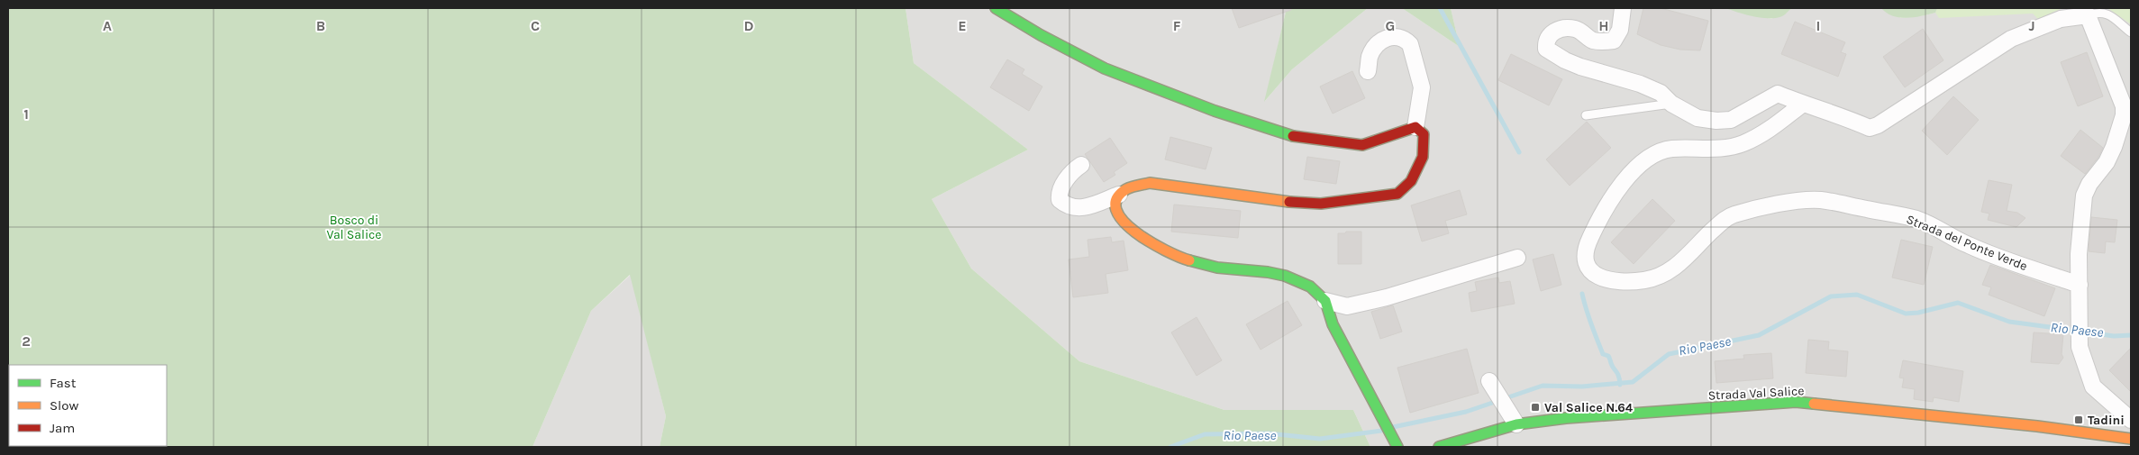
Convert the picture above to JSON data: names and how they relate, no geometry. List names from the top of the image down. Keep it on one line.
{"streets":{"street":["Strada del Ponte Verde","Strada Val Salice"]},"water":["Rio Paese"],"parks":["Bosco di Val Salice"],"places":{"transit":["Val Salice N.64","Tadini"]},"legend":["Fast","Slow","Jam"],"grid":{"columns":["A","B","C","D","E","F","G","H","I","J"],"rows":["1","2"]}}
